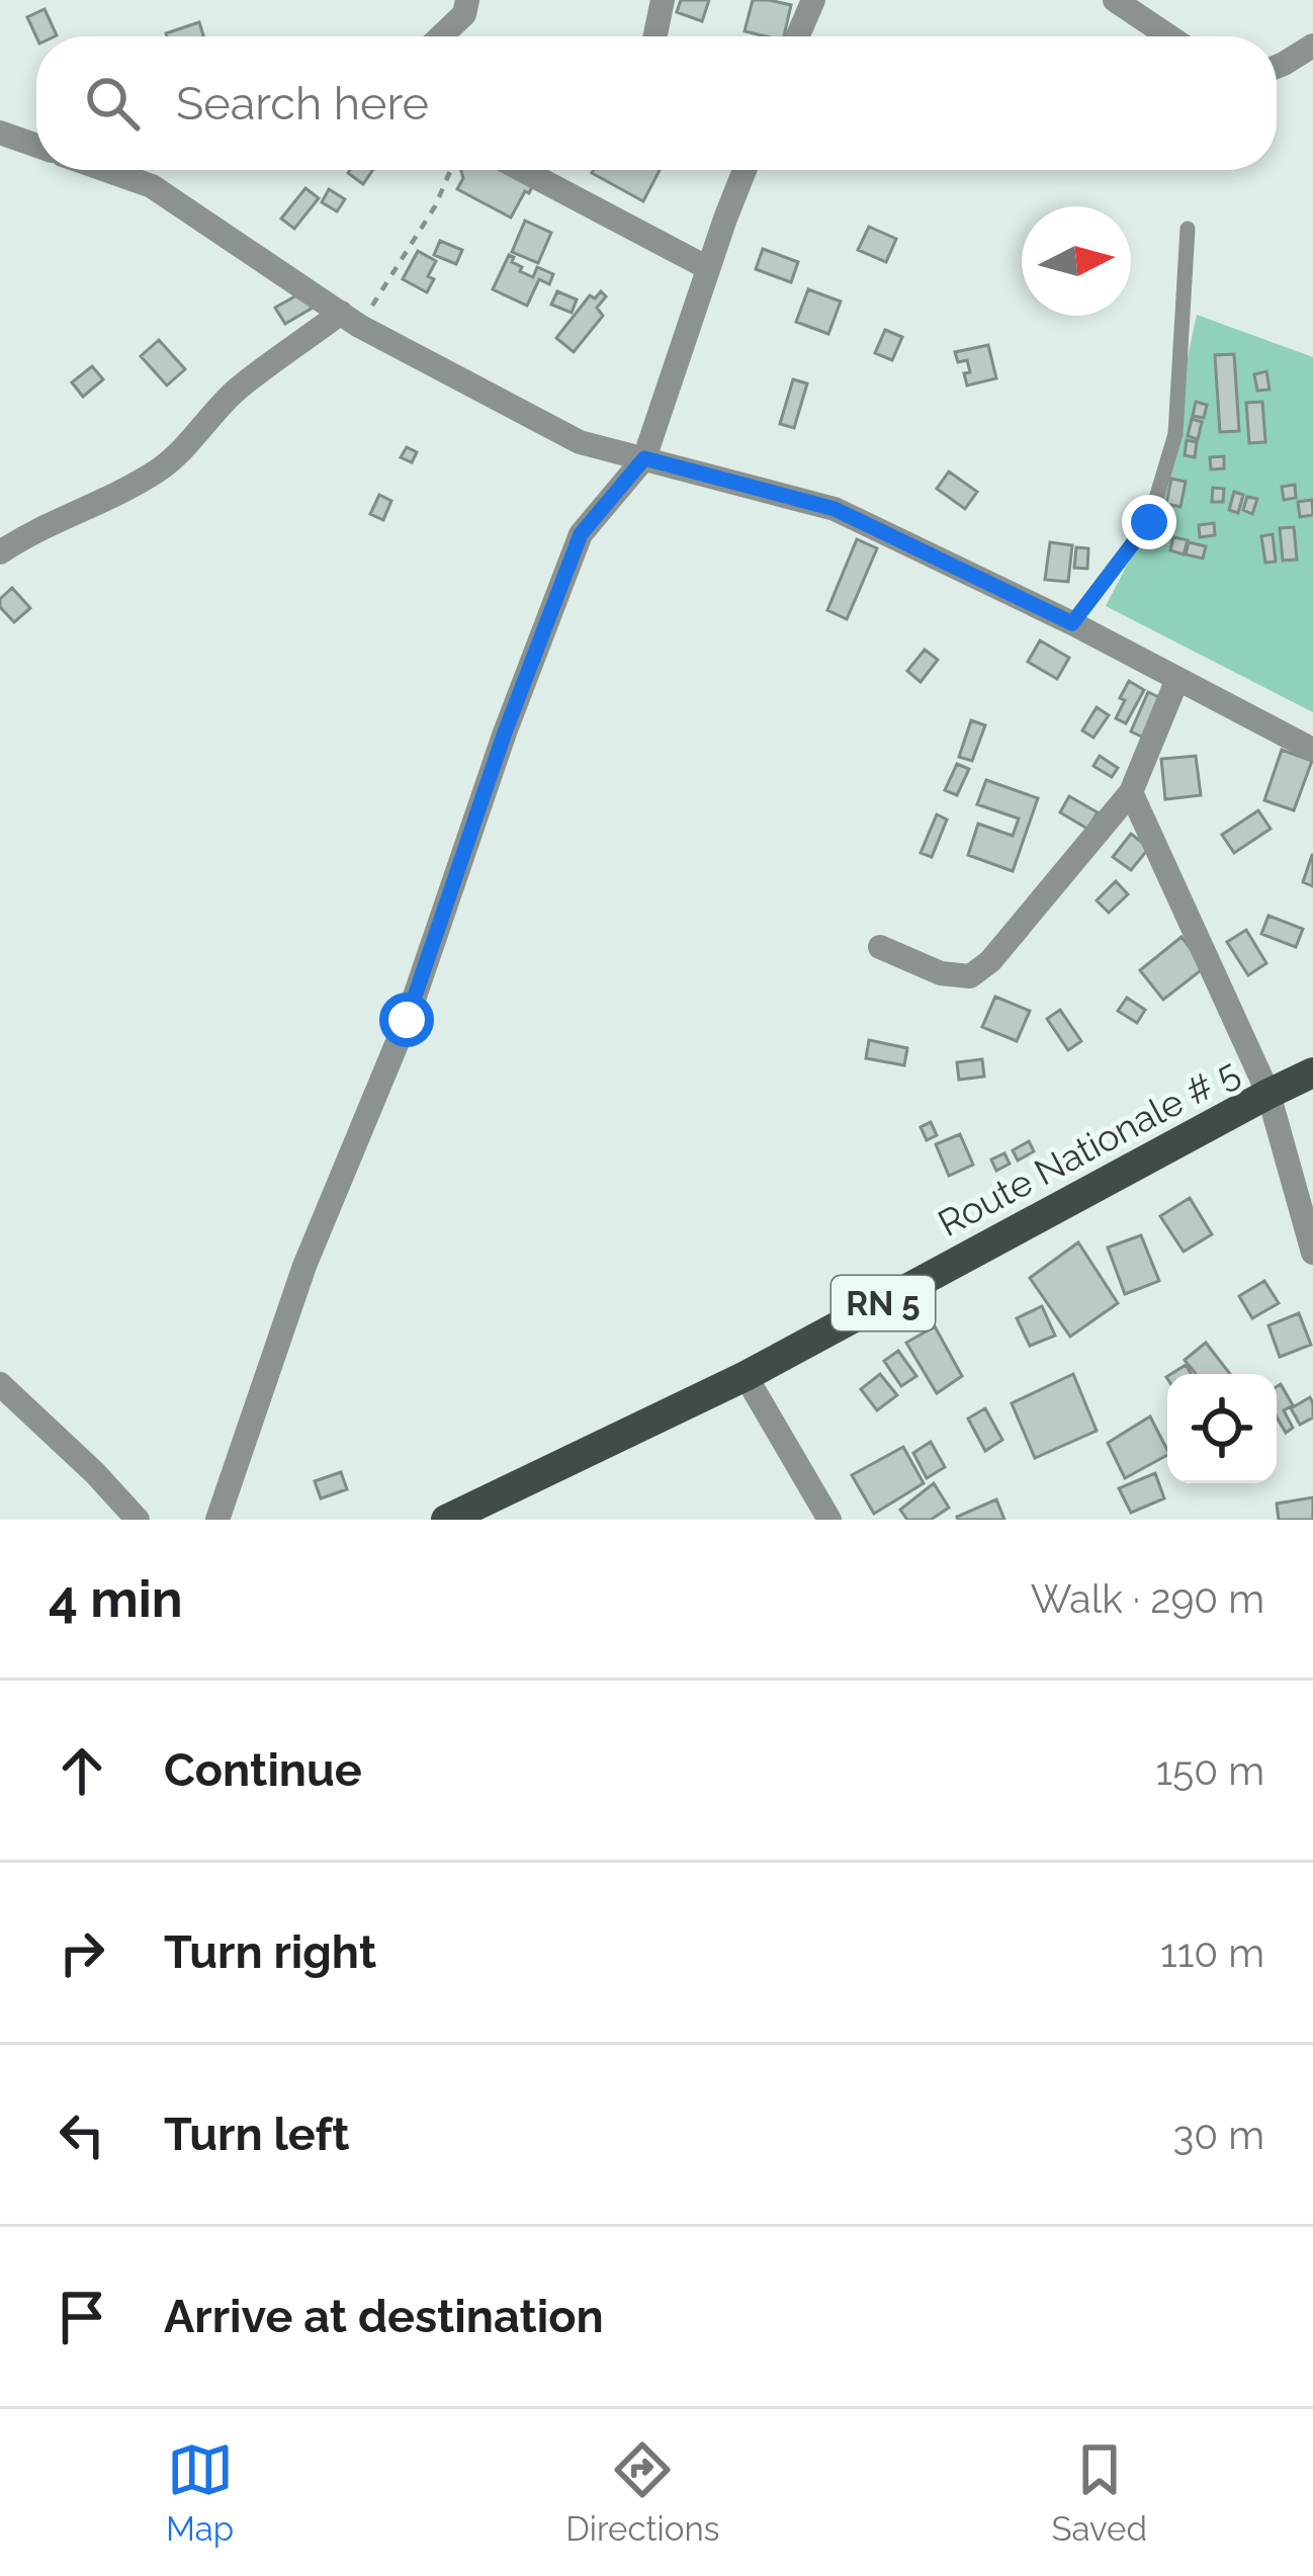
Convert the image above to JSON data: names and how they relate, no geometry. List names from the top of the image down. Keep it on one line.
{"streets":{"main road":["Route Nationale # 5","RN 5"]},"north":"right","page":{"search":"Search here","heading":["4 min","Walk · 290 m"],"list":[["Continue","150 m"],["Turn right","110 m"],["Turn left","30 m"],"Arrive at destination"],"nav":["Map","Directions","Saved"]}}
